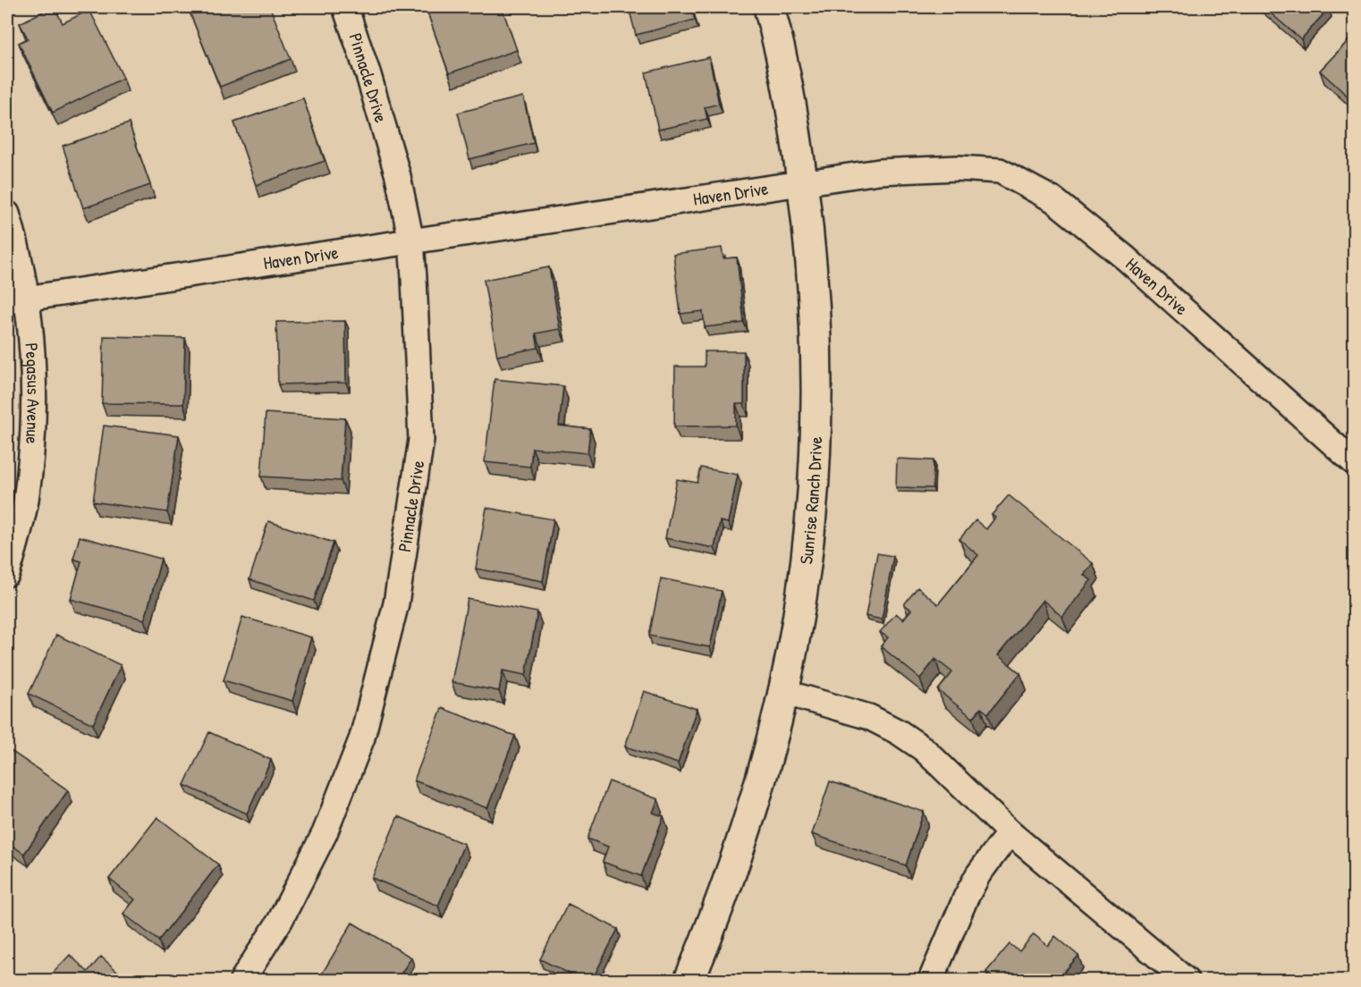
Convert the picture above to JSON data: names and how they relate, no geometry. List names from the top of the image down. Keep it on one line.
{"streets":{"street":["Pinnacle Drive","Haven Drive","Pegasus Avenue","Sunrise Ranch Drive"]},"crossings":[["Pinnacle Drive","Haven Drive"],["Haven Drive","Pegasus Avenue"],["Haven Drive","Sunrise Ranch Drive"]]}
